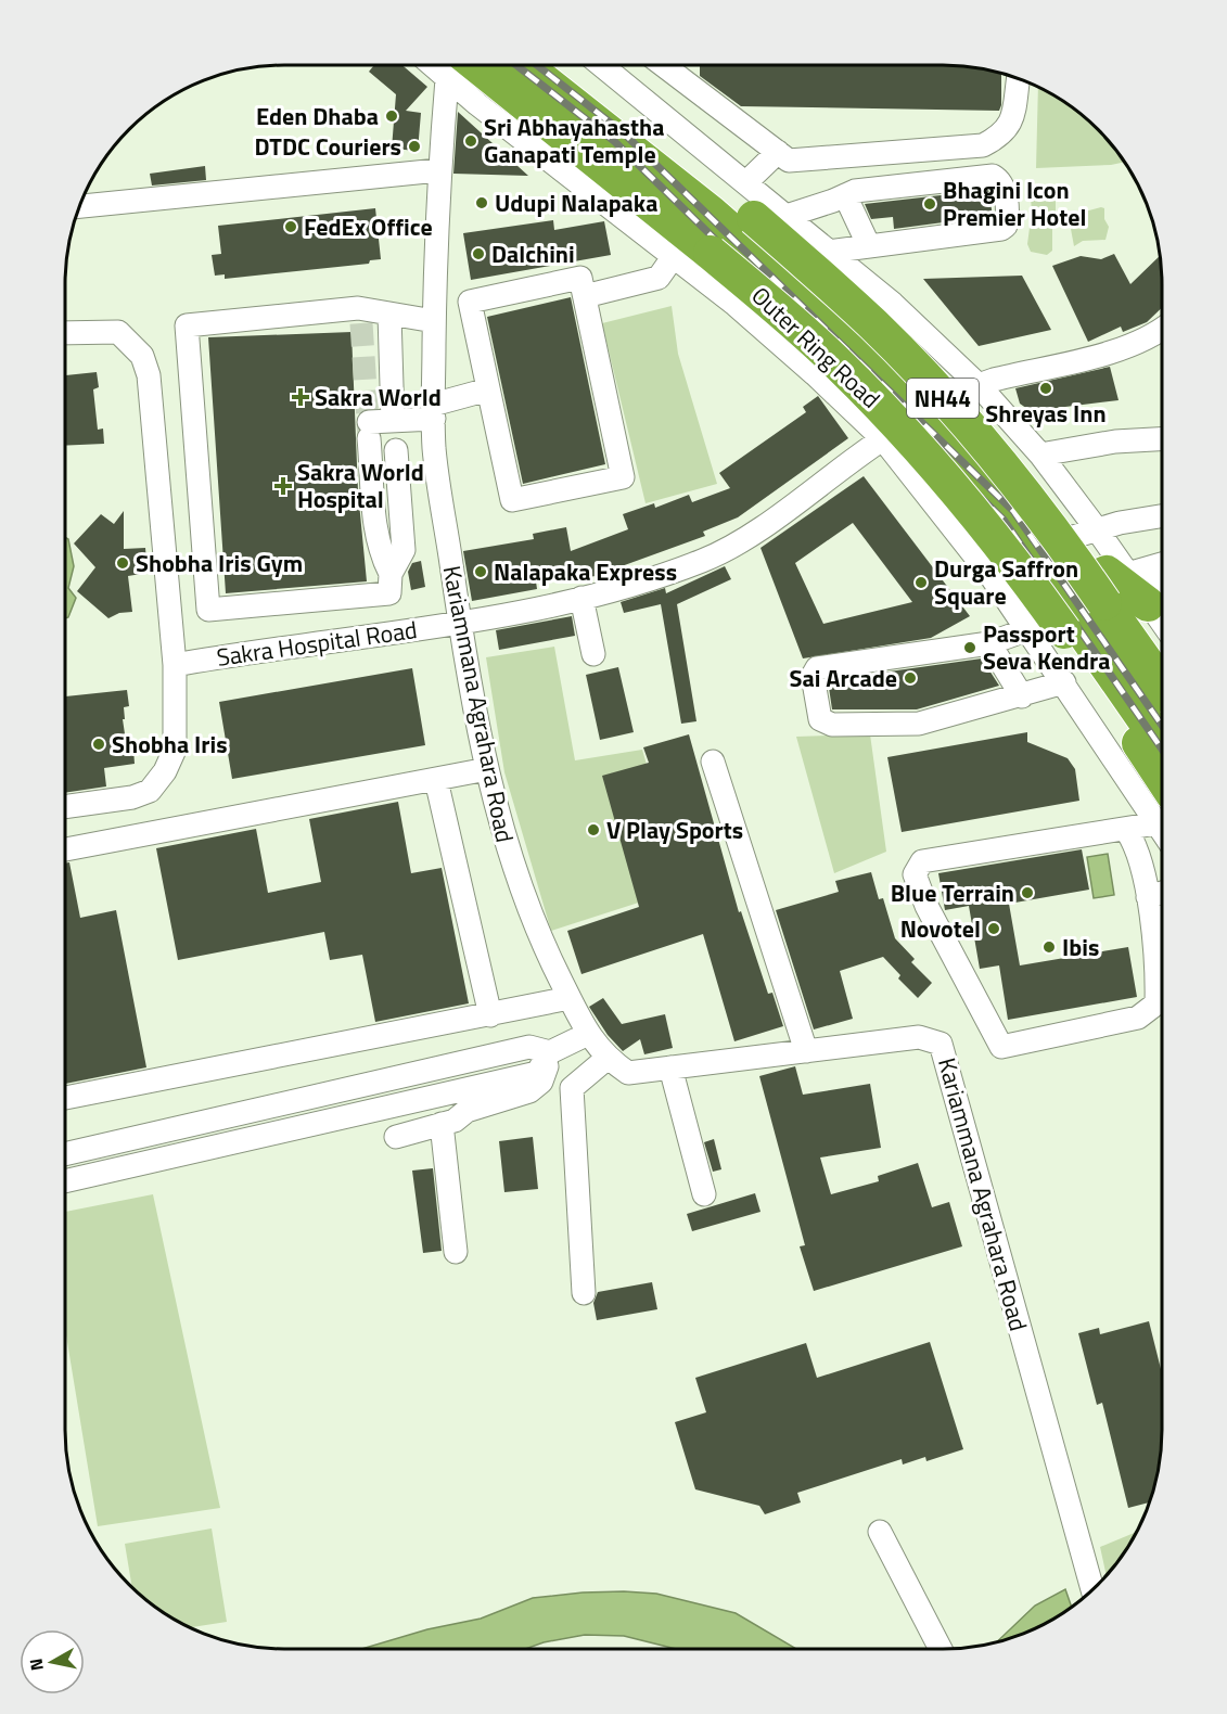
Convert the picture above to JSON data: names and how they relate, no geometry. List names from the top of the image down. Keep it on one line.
{"streets":{"highway":["Outer Ring Road","NH44"],"street":["Sakra Hospital Road","Kariammana Agrahara Road"]},"crossings":[["Outer Ring Road","Kariammana Agrahara Road"],["Sakra Hospital Road","Kariammana Agrahara Road"]],"places":{"other":["Eden Dhaba","Sri Abhayahastha Ganapati Temple","DTDC Couriers","Udupi Nalapaka","Bhagini Icon Premier Hotel","FedEx Office","Dalchini","Shreyas Inn","Shobha Iris Gym","Nalapaka Express","Durga Saffron Square","Passport Seva Kendra","Sai Arcade","Shobha Iris","V Play Sports","Blue Terrain","Novotel","Ibis"],"health":["Sakra World","Sakra World Hospital"]},"north":"left"}
